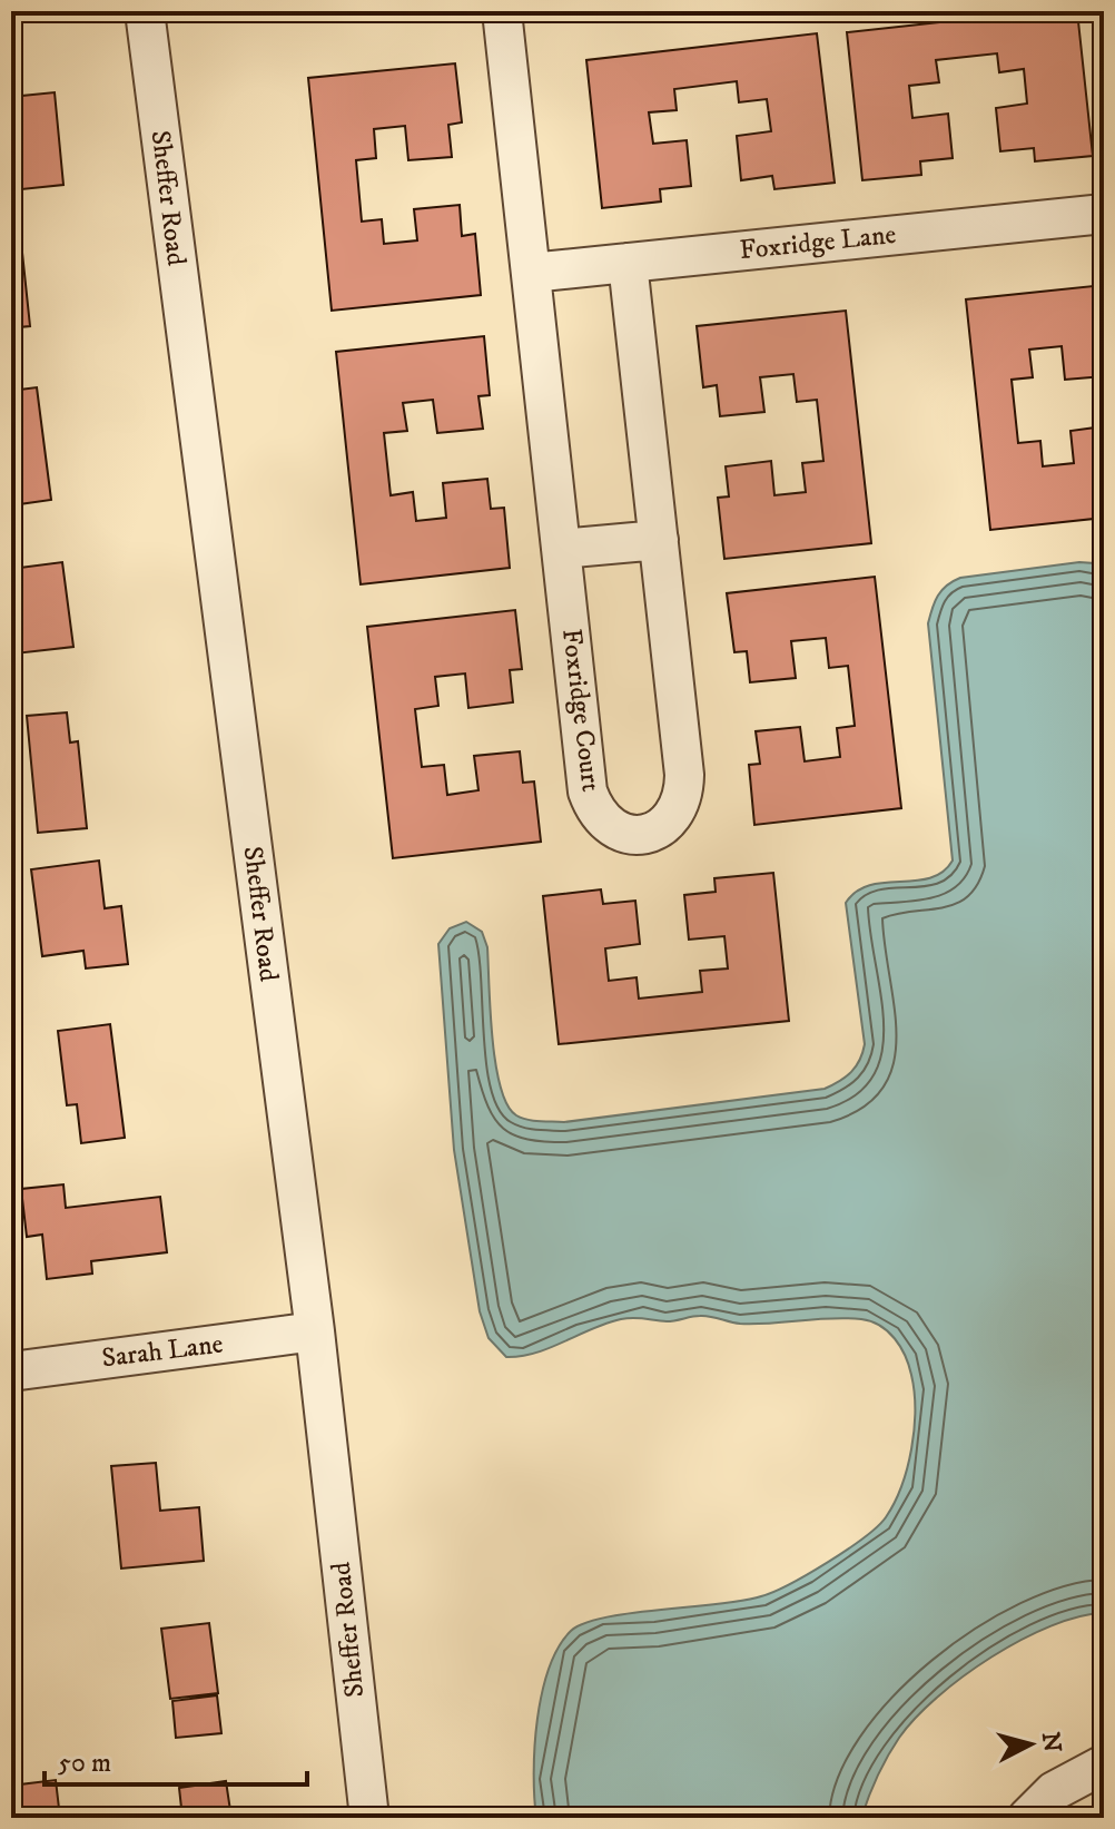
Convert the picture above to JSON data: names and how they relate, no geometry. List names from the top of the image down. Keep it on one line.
{"streets":{"street":["Sheffer Road","Foxridge Lane","Foxridge Court","Sarah Lane"]},"crossings":[["Sheffer Road","Sarah Lane"],["Foxridge Lane","Foxridge Court"]],"scale_bar":"50 m","north":"right"}
